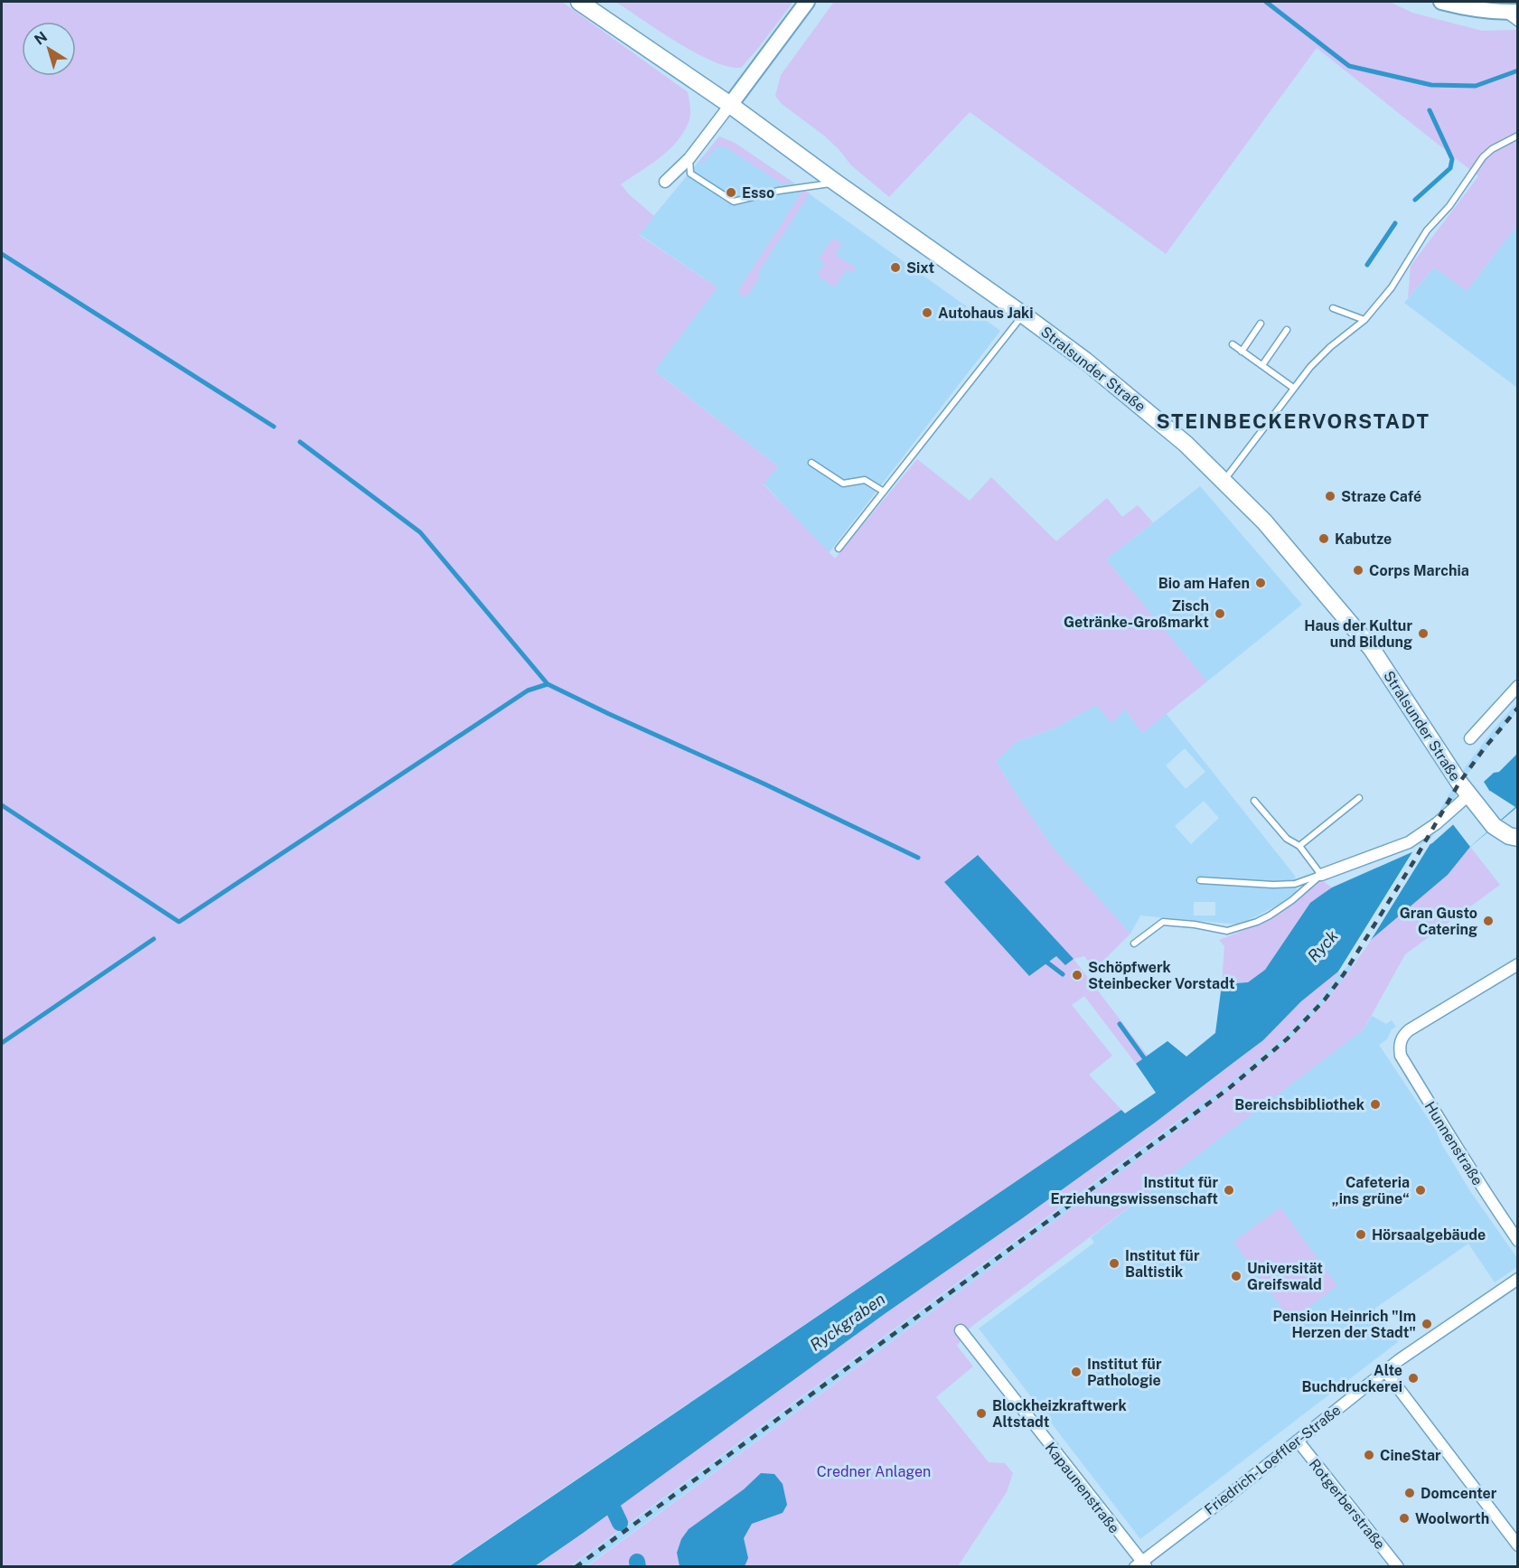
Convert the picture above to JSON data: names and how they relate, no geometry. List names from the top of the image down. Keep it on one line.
{"streets":{"main road":["Stralsunder Straße"],"street":["Hunnenstraße","Friedrich-Loeffler-Straße","Kapaunenstraße","Rotgerberstraße"]},"crossings":[["Friedrich-Loeffler-Straße","Kapaunenstraße"],["Friedrich-Loeffler-Straße","Rotgerberstraße"]],"districts":["STEINBECKERVORSTADT"],"water":["Ryck","Ryckgraben"],"parks":["Credner Anlagen"],"places":["Esso","Sixt","Autohaus Jaki","Straze Café","Kabutze","Corps Marchia","Bio am Hafen","Zisch Getränke-Großmarkt","Haus der Kultur und Bildung","Gran Gusto Catering","Schöpfwerk Steinbecker Vorstadt","Bereichsbibliothek","Institut für Erziehungswissenschaft","Cafeteria „ins grüne“","Hörsaalgebäude","Institut für Baltistik","Universität Greifswald","Pension Heinrich \"Im Herzen der Stadt\"","Institut für Pathologie","Alte Buchdruckerei","Blockheizkraftwerk Altstadt","CineStar","Domcenter","Woolworth"],"north":"top left"}
